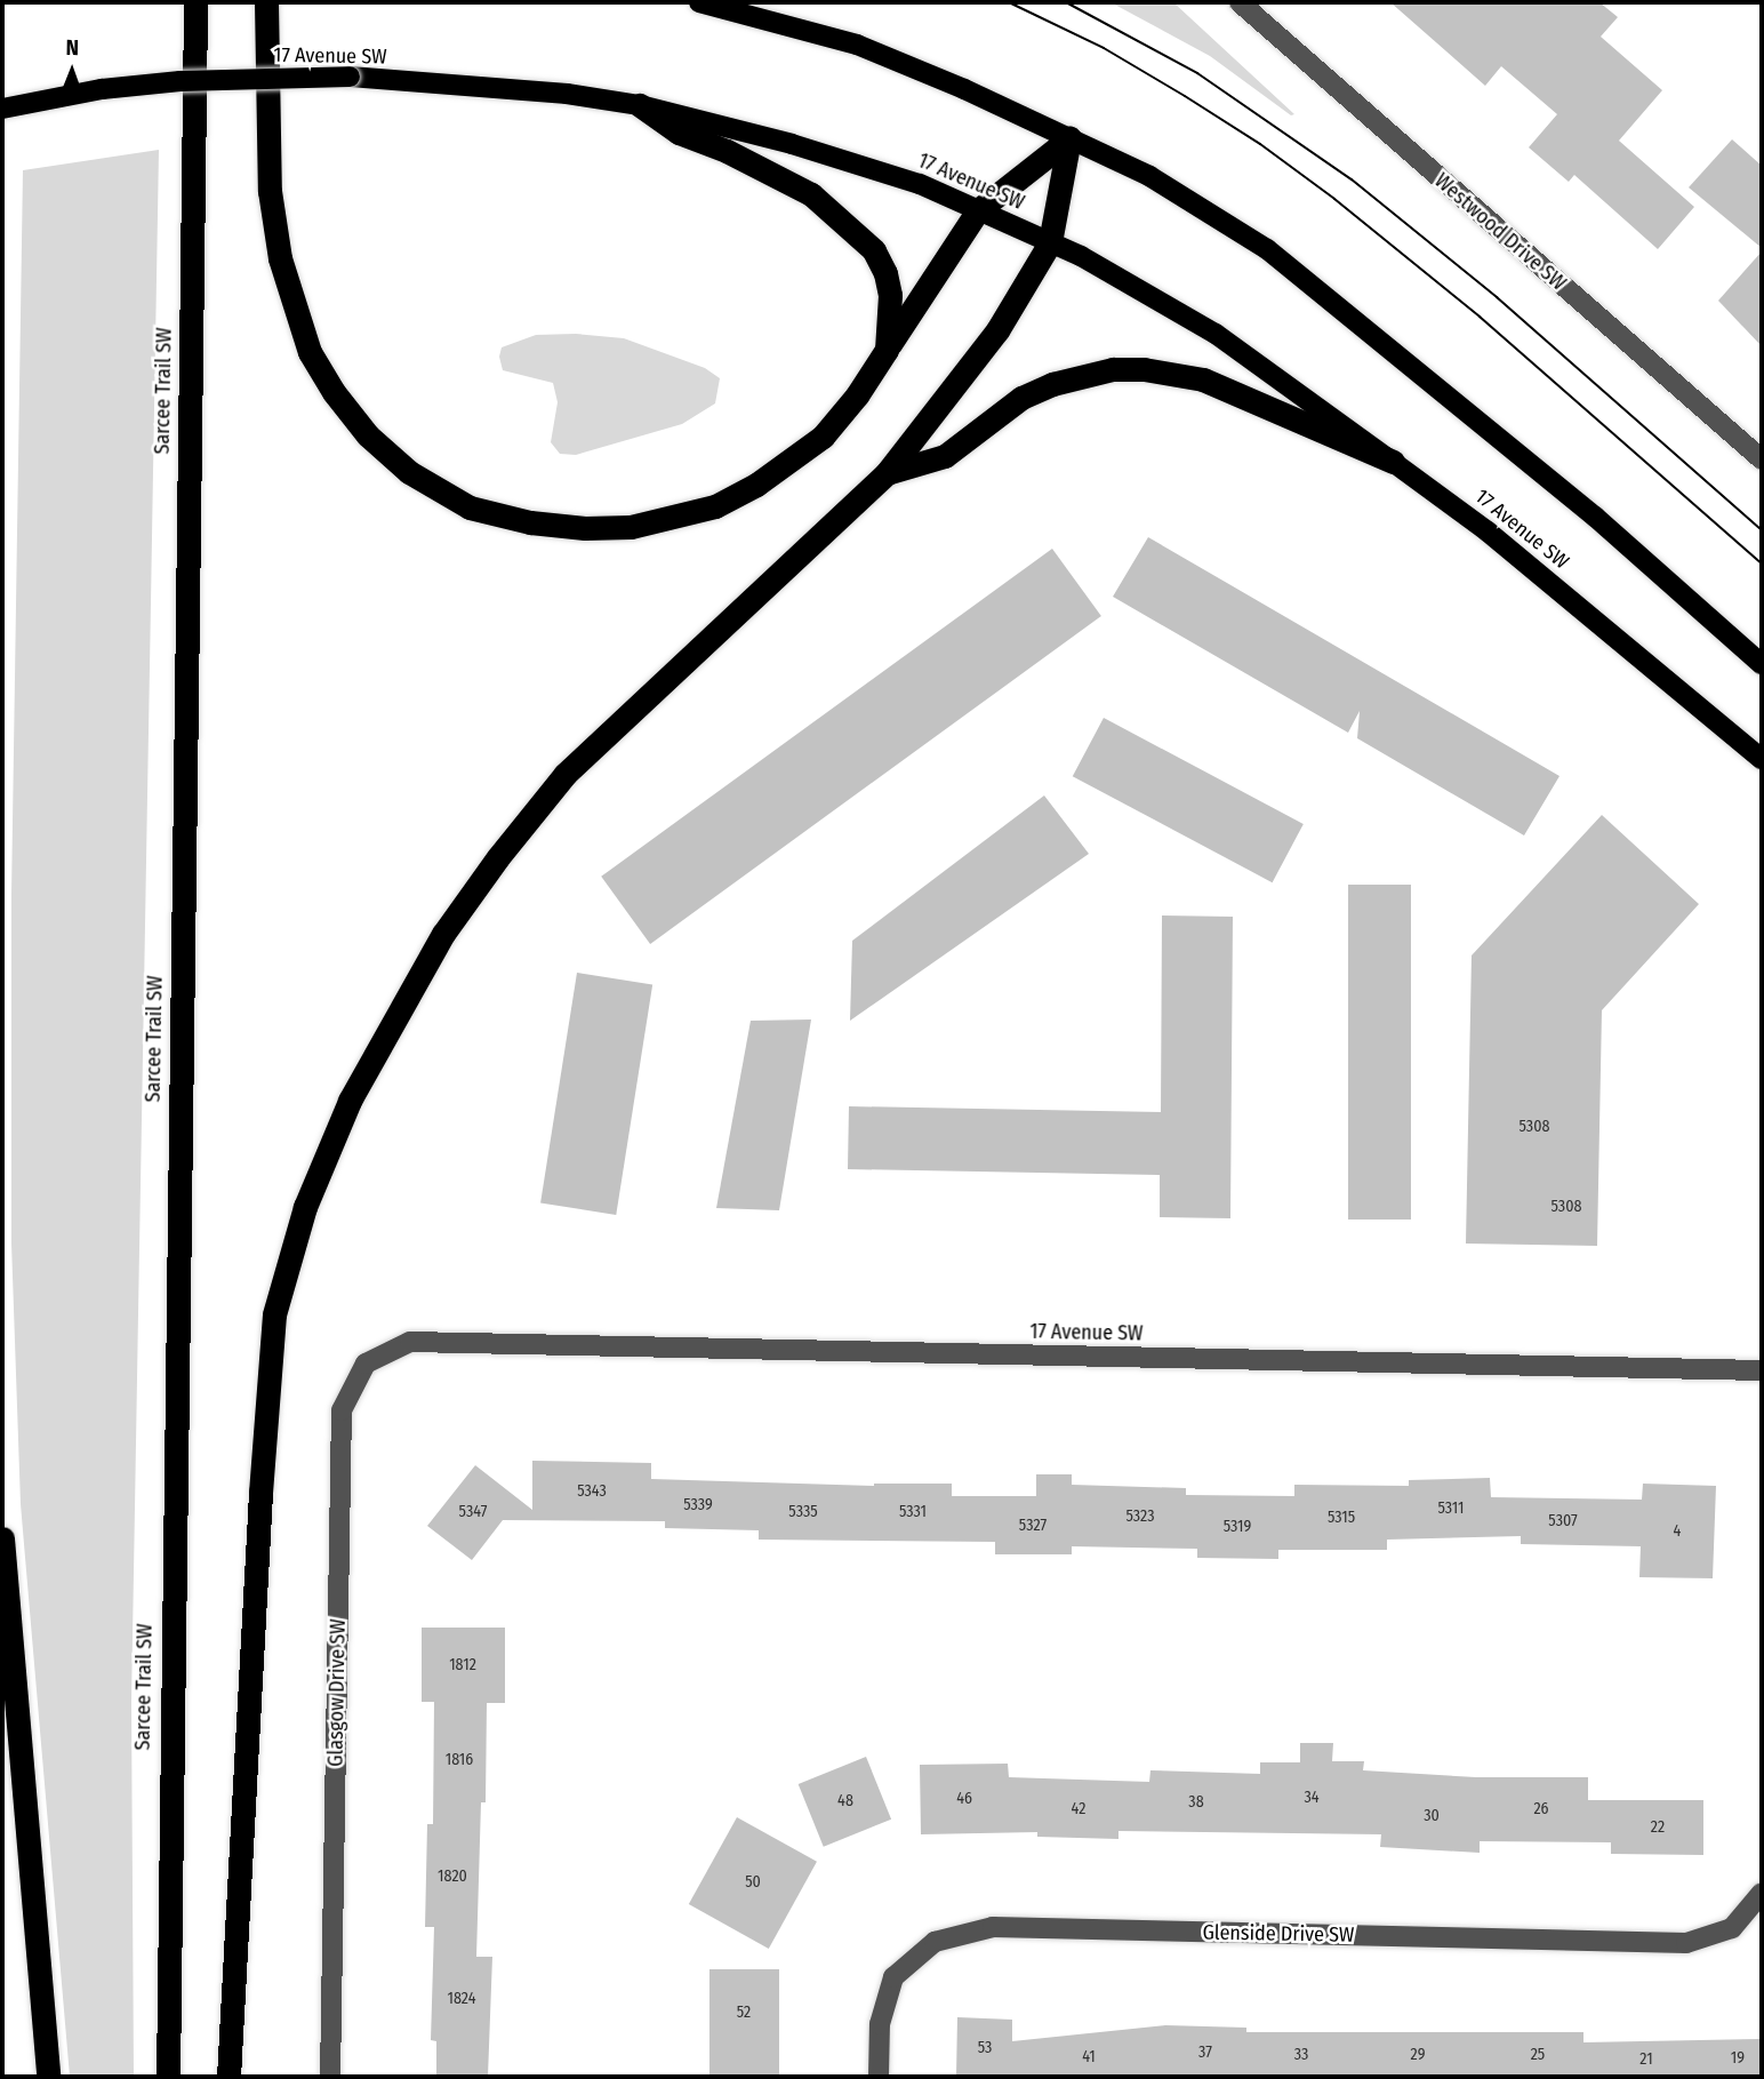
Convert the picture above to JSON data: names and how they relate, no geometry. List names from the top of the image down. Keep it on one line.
{"streets":{"highway":["Sarcee Trail SW"],"main road":["17 Avenue SW"],"street":["Westwood Drive SW","Glasgow Drive SW","Glenside Drive SW"]},"crossings":[["17 Avenue SW","Glasgow Drive SW"]],"house_numbers":["5308","5308","5343","5339","5311","5347","5335","5331","5323","5315","5307","5327","5319","4","1812","1816","34","46","48","38","42","26","30","22","1820","50","1824","52","53","37","33","29","25","41","19","21"],"north":"top"}
